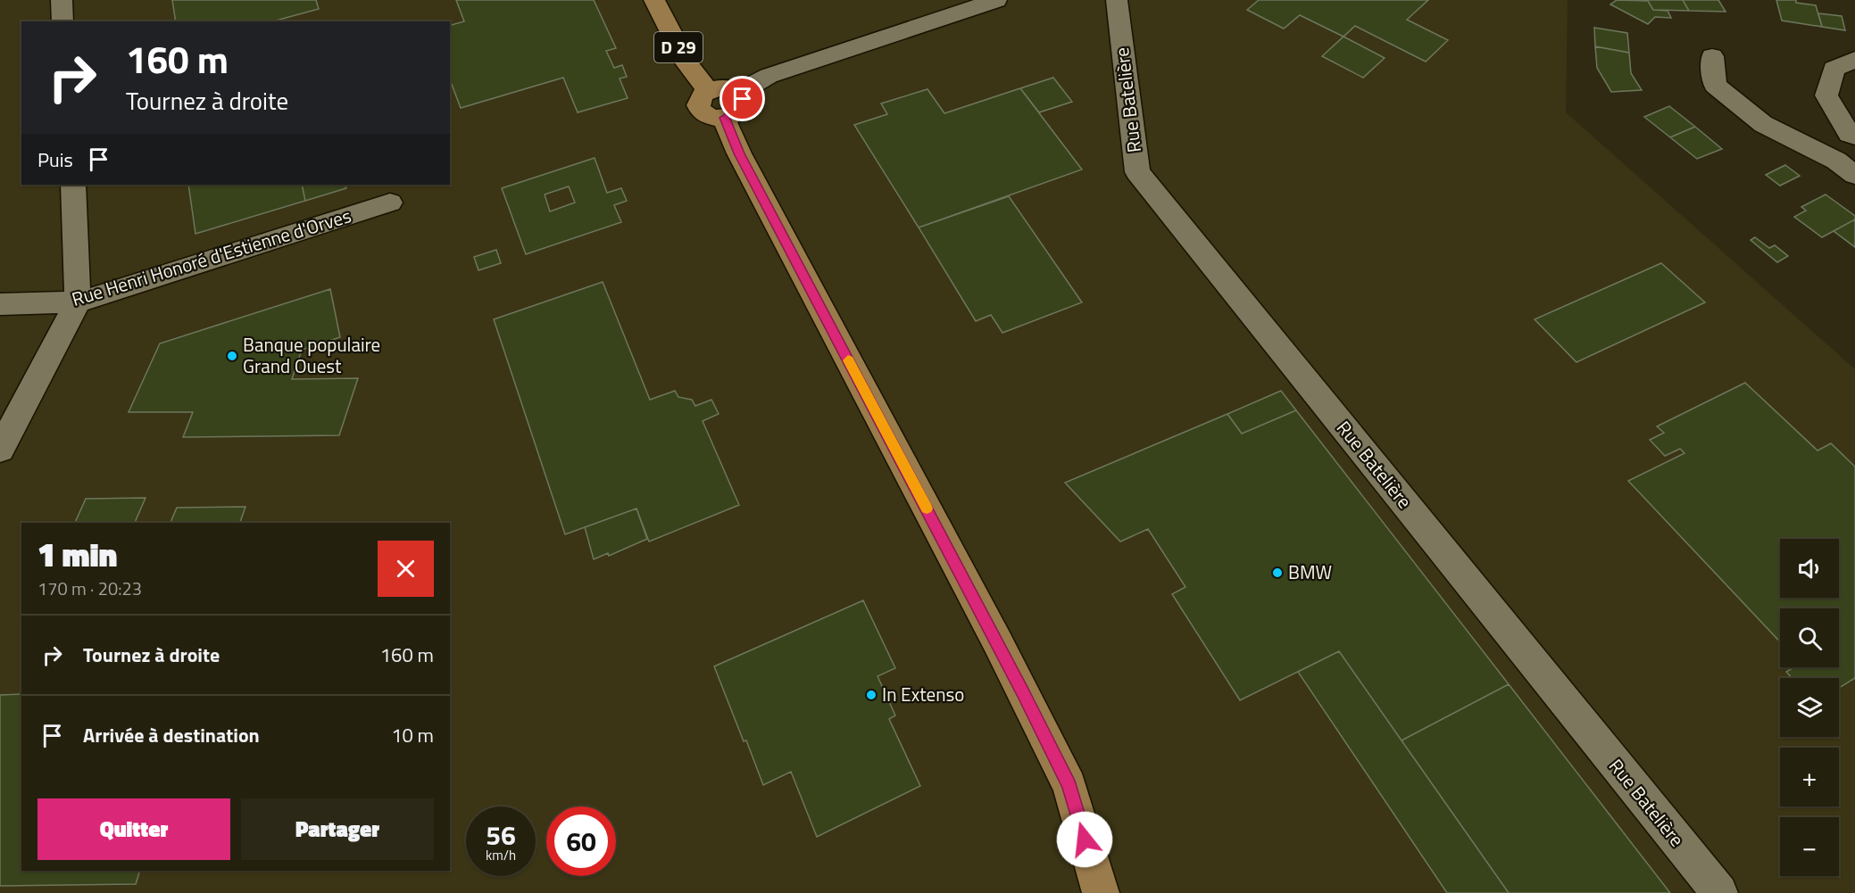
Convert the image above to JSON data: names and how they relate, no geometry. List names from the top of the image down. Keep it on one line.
{"streets":{"main road":["D 29"],"street":["Rue Batelière","Rue Henri Honoré d'Estienne d'Orves"]},"places":["Banque populaire Grand Ouest","BMW","In Extenso"],"page":{"turn":["160 m","Tournez à droite"],"then":"Puis","heading":["1 min","170 m · 20:23"],"map_buttons":["+","−"],"list":[{"name":"Tournez à droite","value":"160 m"},{"name":"Arrivée à destination","value":"10 m"}],"buttons":["Quitter","Partager"],"speed":"56 km/h","limit":"60"}}
